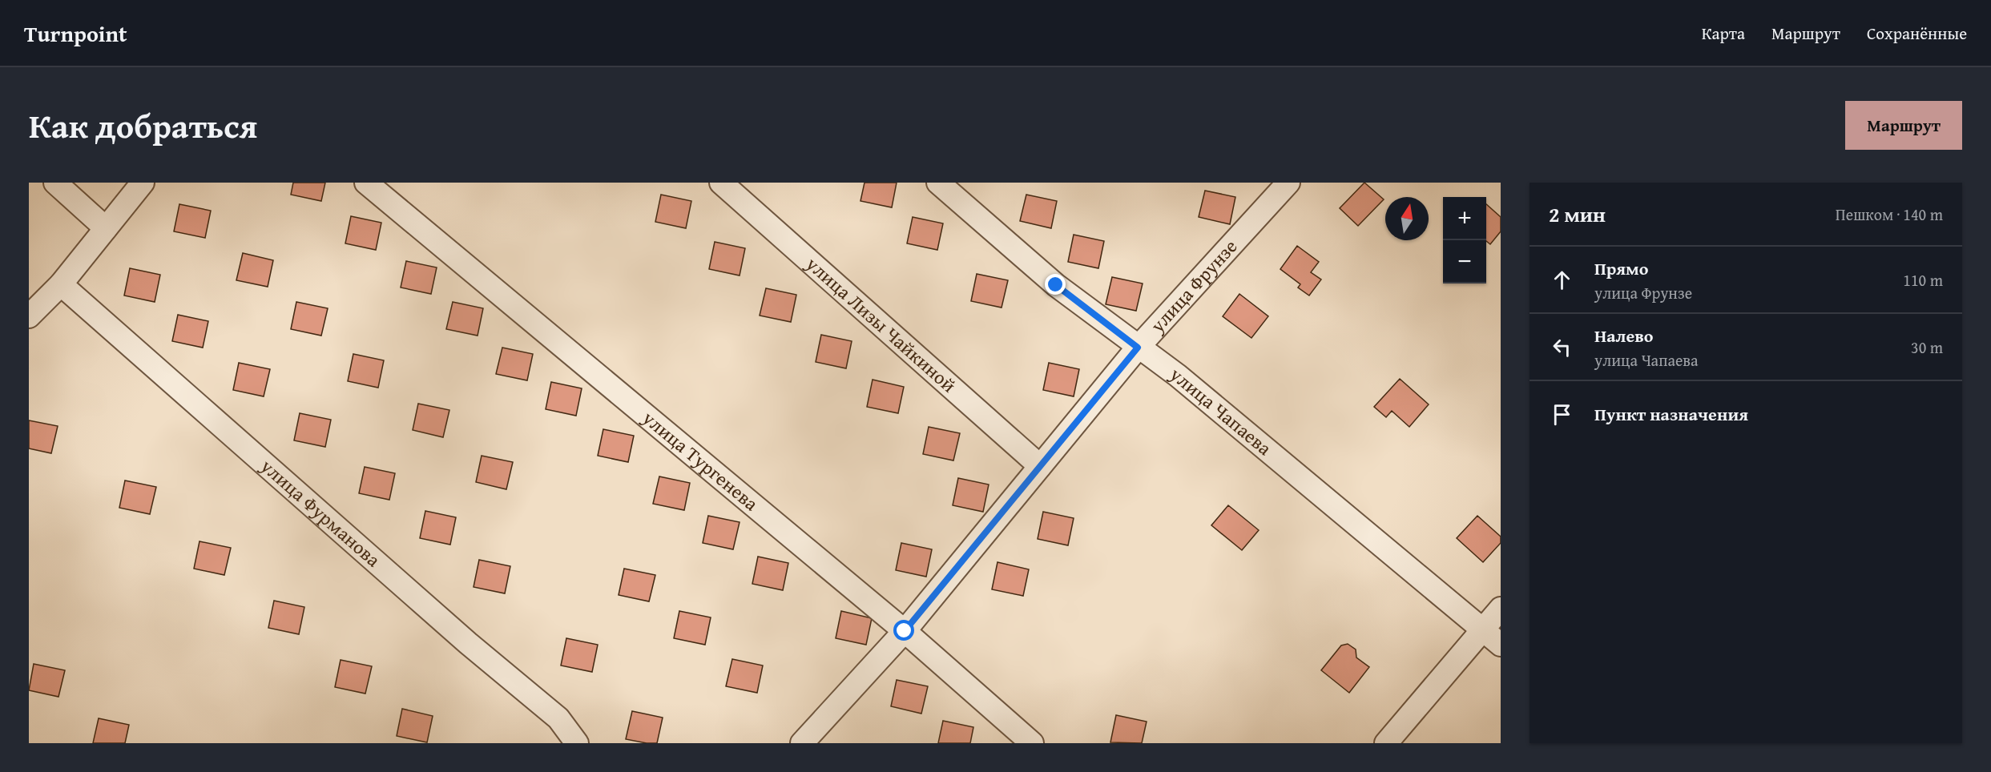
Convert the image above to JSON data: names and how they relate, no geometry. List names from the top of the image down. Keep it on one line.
{"streets":{"street":["улица Фрунзе","улица Лизы Чайкиной","улица Чапаева","улица Тургенева","улица Фурманова"]},"crossings":[["улица Фрунзе","улица Лизы Чайкиной"],["улица Фрунзе","улица Чапаева"],["улица Фрунзе","улица Тургенева"]],"north":"top","page":{"header":"Turnpoint","nav":["Карта","Маршрут","Сохранённые"],"title":"Как добраться","buttons":"Маршрут","heading":["2 мин","Пешком · 140 m"],"map_buttons":["+","−"],"list":[["Прямо","улица Фрунзе","110 m"],["Налево","улица Чапаева","30 m"],"Пункт назначения"]}}
